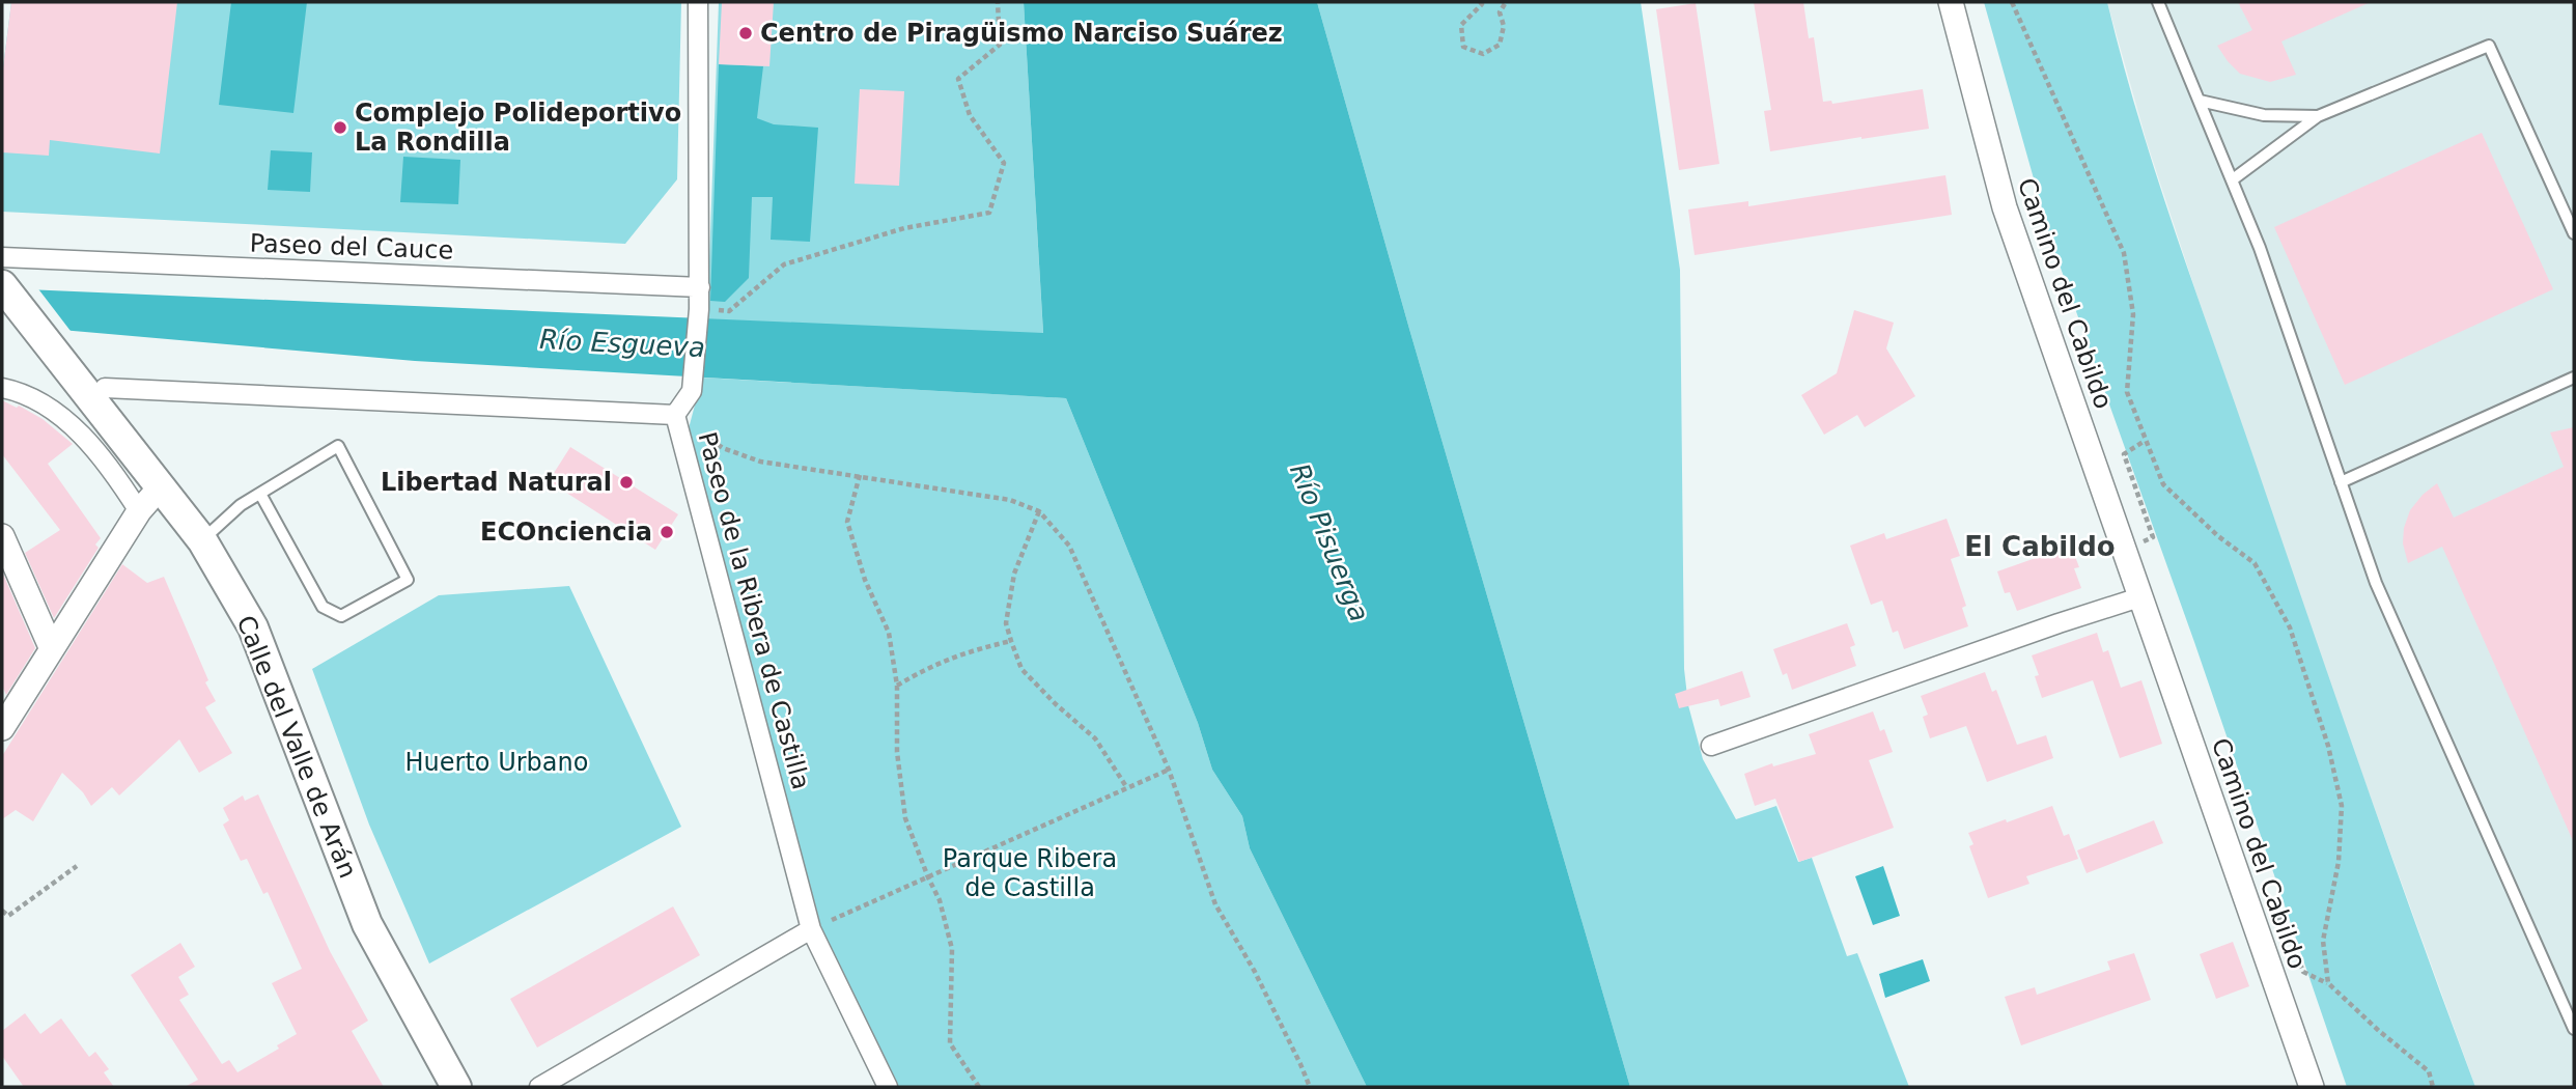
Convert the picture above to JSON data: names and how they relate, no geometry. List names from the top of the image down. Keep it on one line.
{"streets":{"street":["Paseo del Cauce","Camino del Cabildo","Paseo de la Ribera de Castilla","Calle del Valle de Arán"]},"crossings":[["Paseo del Cauce","Paseo de la Ribera de Castilla"]],"districts":["El Cabildo"],"water":["Río Esgueva","Río Pisuerga"],"parks":["Huerto Urbano","Parque Ribera de Castilla"],"places":["Centro de Piragüismo Narciso Suárez","Complejo Polideportivo La Rondilla","Libertad Natural","ECOnciencia"]}
